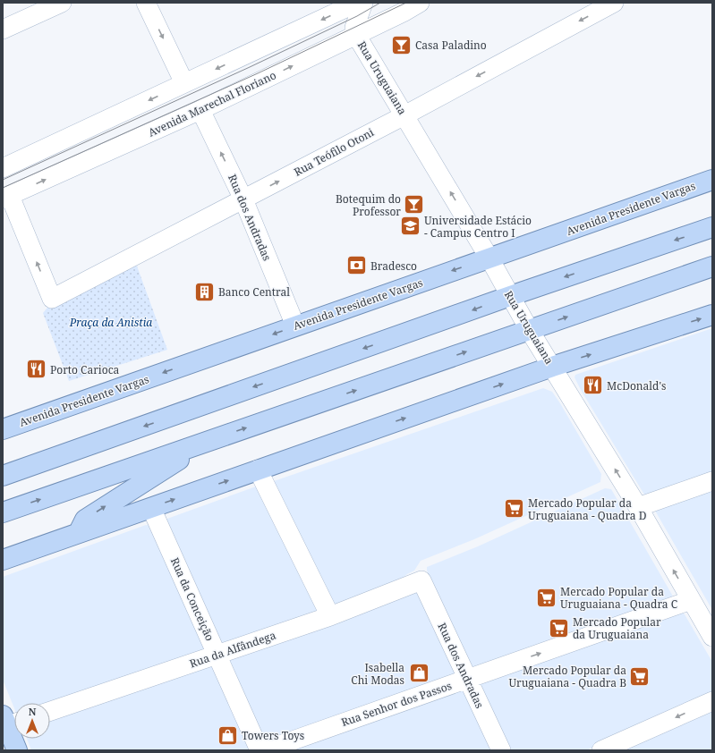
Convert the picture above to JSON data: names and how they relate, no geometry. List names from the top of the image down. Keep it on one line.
{"streets":{"main road":["Avenida Presidente Vargas"],"street":["Rua Uruguaiana","Avenida Marechal Floriano","Rua Teófilo Otoni","Rua dos Andradas","Rua da Conceição","Rua da Alfândega","Rua Senhor dos Passos"]},"crossings":[["Rua Uruguaiana","Avenida Marechal Floriano"],["Rua Uruguaiana","Rua Teófilo Otoni"],["Rua Uruguaiana","Avenida Presidente Vargas"],["Rua Uruguaiana","Rua Senhor dos Passos"],["Avenida Marechal Floriano","Rua Teófilo Otoni"],["Avenida Marechal Floriano","Rua dos Andradas"],["Rua Teófilo Otoni","Rua dos Andradas"],["Avenida Presidente Vargas","Rua dos Andradas"],["Rua dos Andradas","Rua da Alfândega"],["Rua dos Andradas","Rua Senhor dos Passos"],["Rua da Conceição","Rua da Alfândega"]],"one_way":["Rua Uruguaiana"],"parks":["Praça da Anistia"],"places":{"bar":["Casa Paladino","Botequim do Professor"],"school or university":["Universidade Estácio - Campus Centro I"],"bank":["Bradesco"],"building":["Banco Central"],"restaurant":["Porto Carioca","McDonald's"],"supermarket":["Mercado Popular da Uruguaiana - Quadra D","Mercado Popular da Uruguaiana - Quadra C","Mercado Popular da Uruguaiana","Mercado Popular da Uruguaiana - Quadra B"],"shop":["Isabella Chi Modas","Towers Toys"]},"north":"top"}
